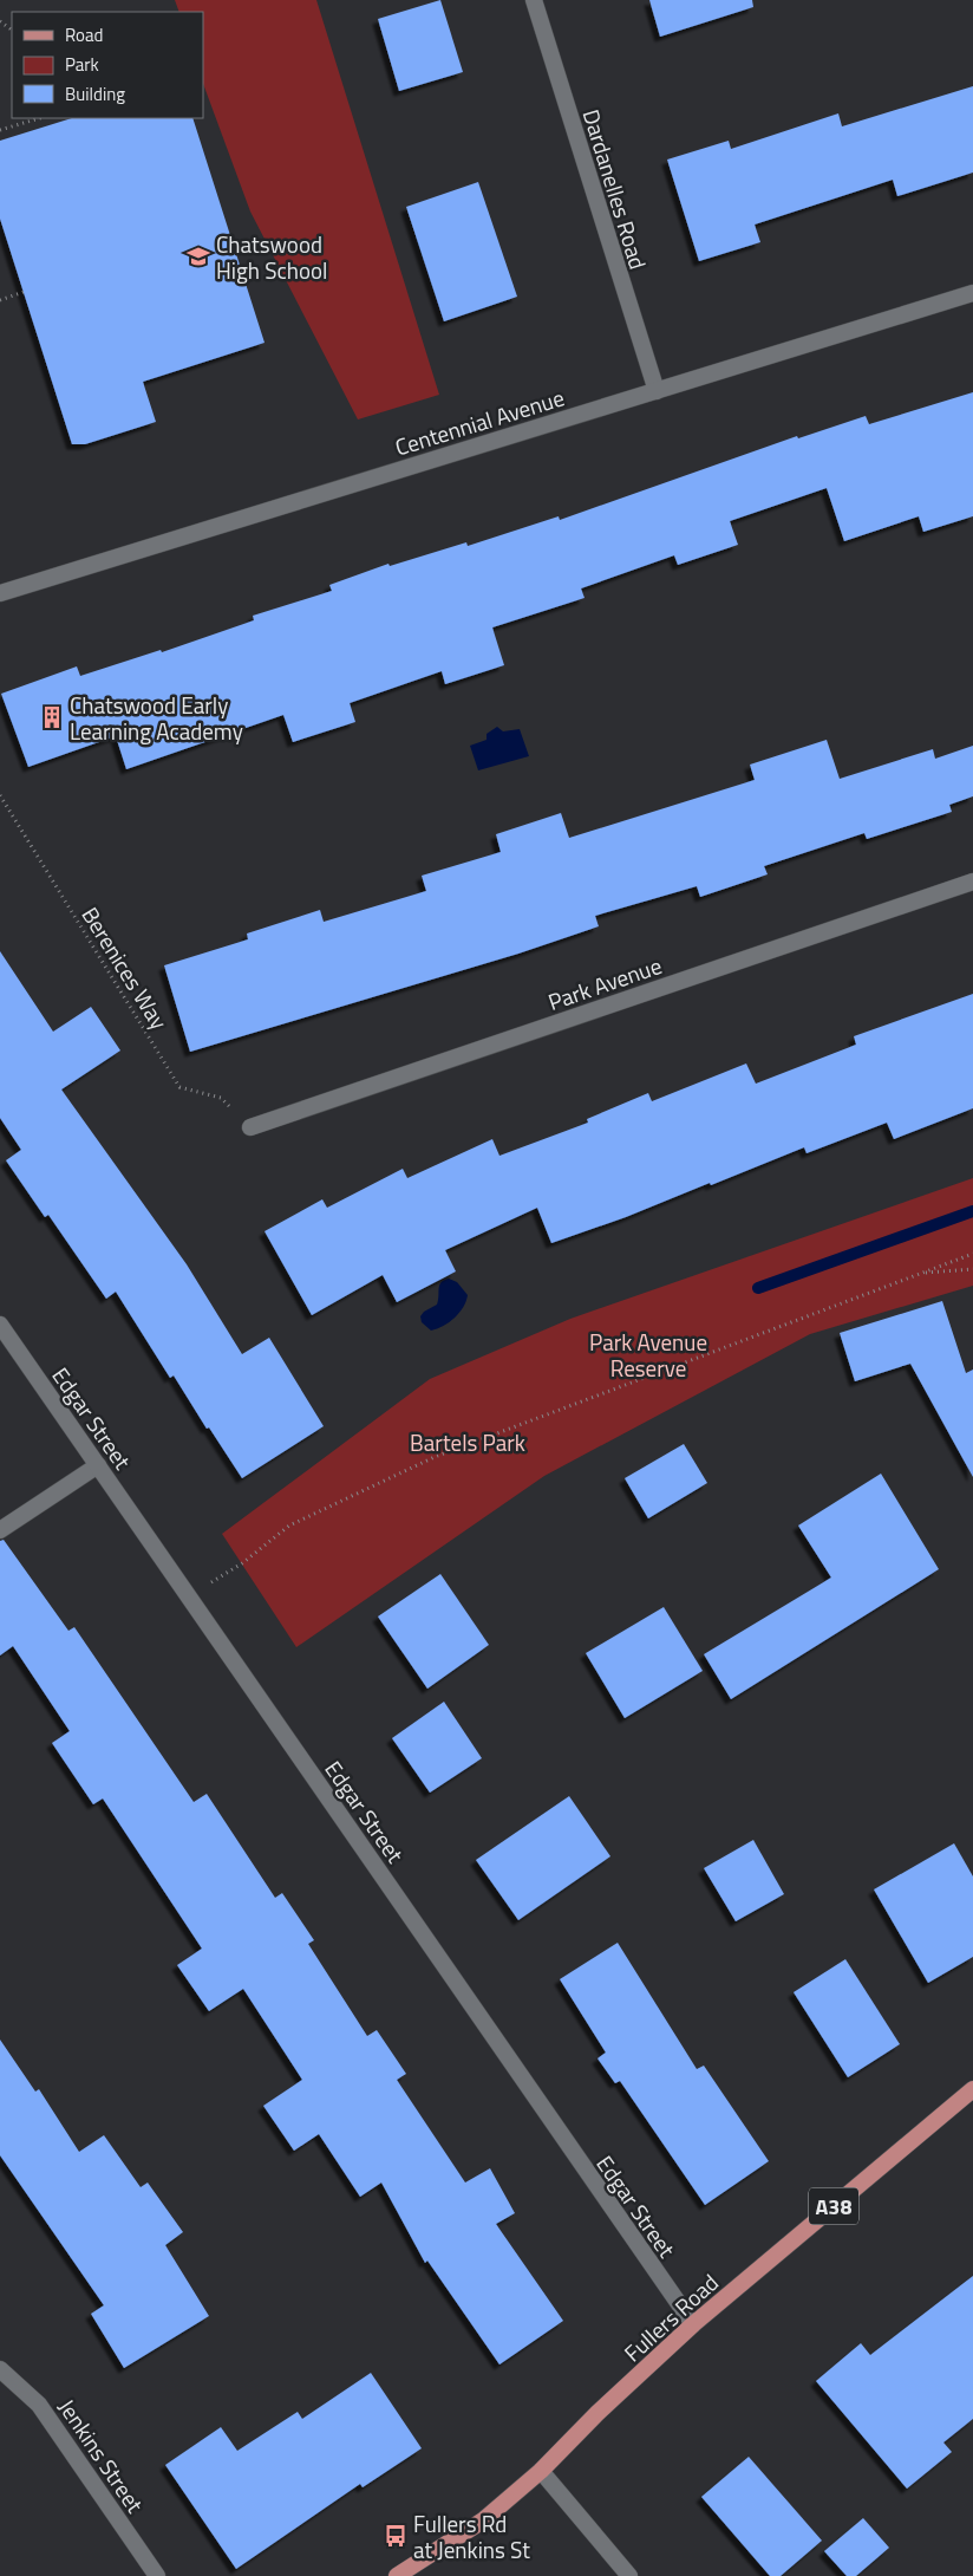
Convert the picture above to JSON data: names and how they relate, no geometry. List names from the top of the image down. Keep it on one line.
{"streets":{"main road":["A38","Fullers Road"],"street":["Dardanelles Road","Centennial Avenue","Park Avenue","Edgar Street","Jenkins Street"],"path":["Berenices Way"]},"crossings":[["Dardanelles Road","Centennial Avenue"],["Berenices Way","Park Avenue"],["Edgar Street","Fullers Road"]],"parks":["Park Avenue Reserve","Bartels Park"],"places":{"school or university":["Chatswood High School"],"building":["Chatswood Early Learning Academy"],"bus stop":["Fullers Rd at Jenkins St"]},"legend":["Road","Park","Building"]}
